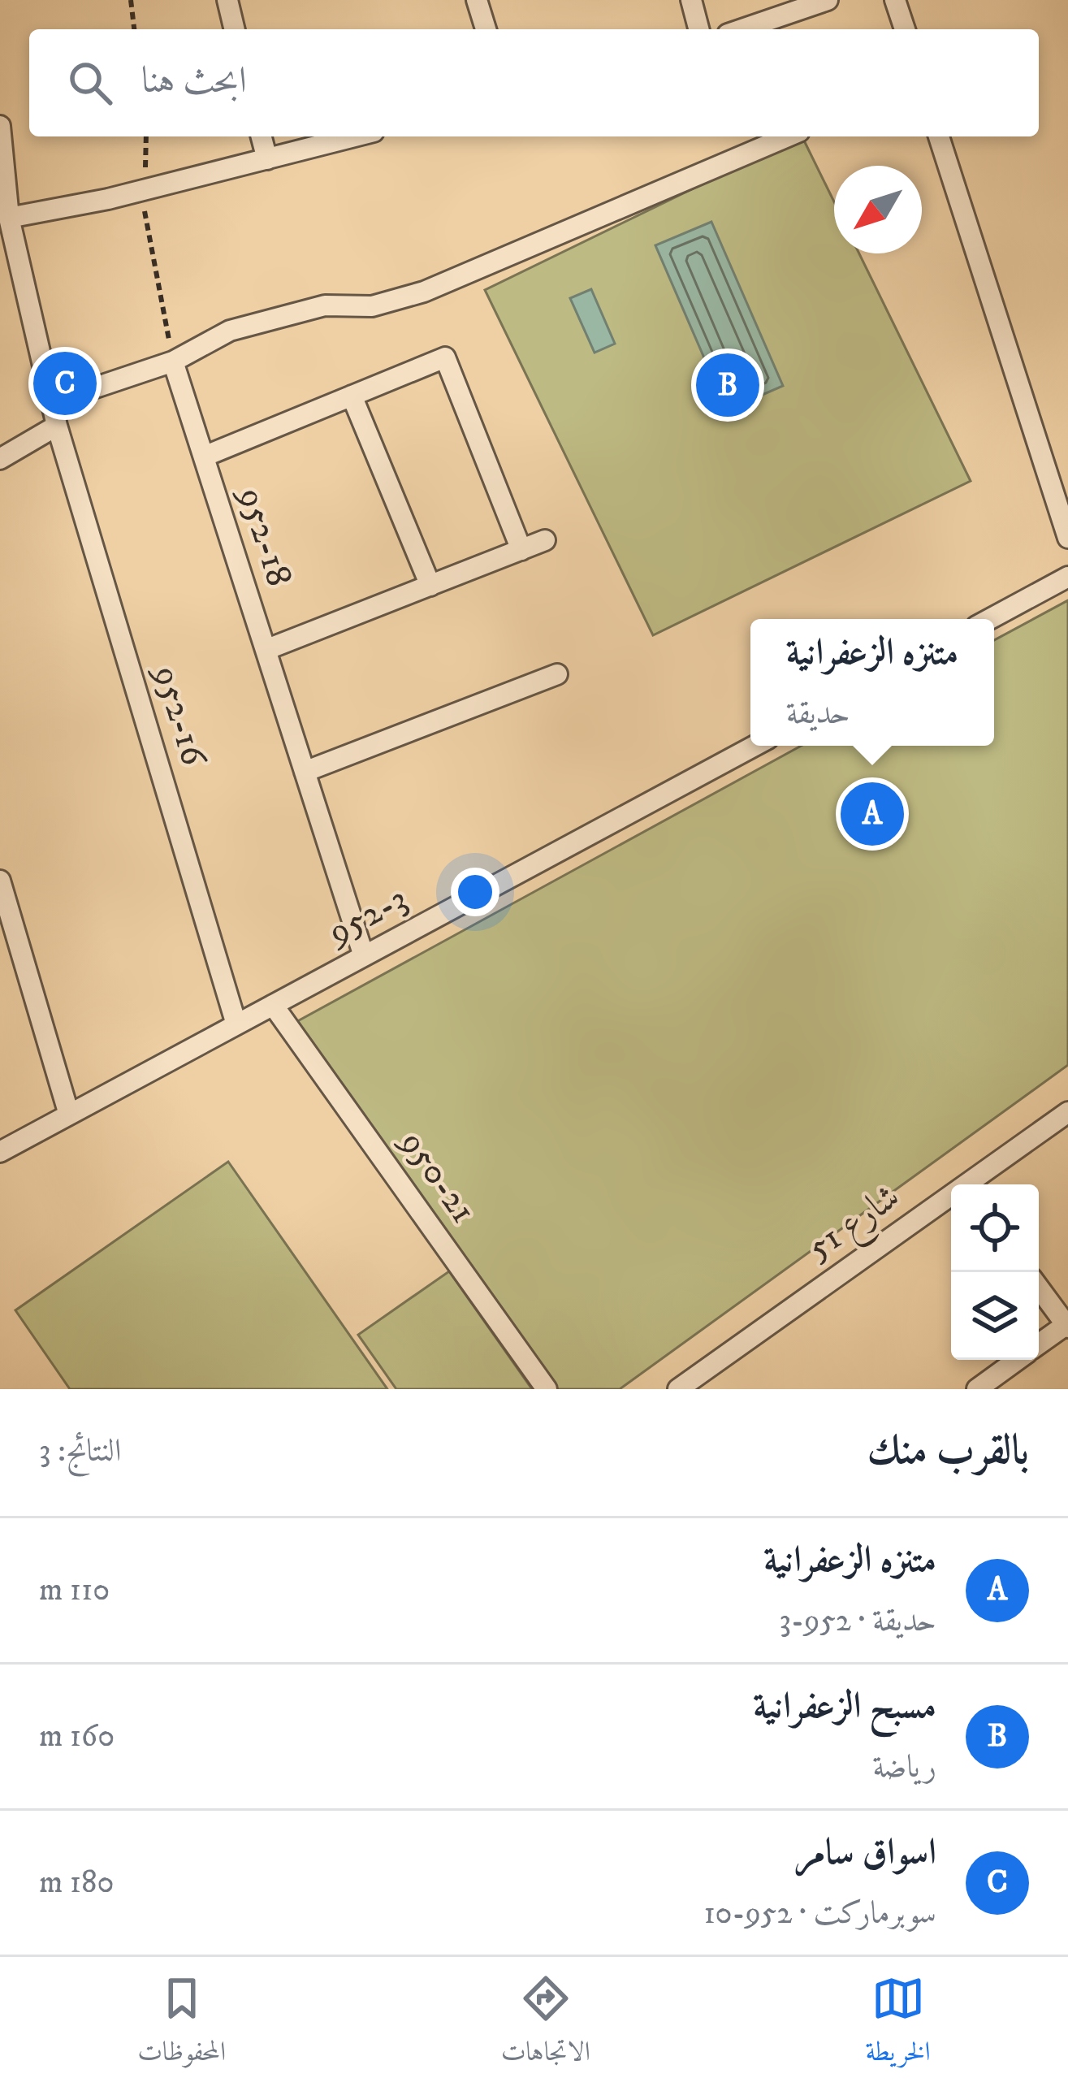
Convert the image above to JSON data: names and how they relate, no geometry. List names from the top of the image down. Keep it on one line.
{"streets":{"street":["952-18","952-16","952-3","950-21","شارع 51"]},"crossings":[["952-18","952-3"],["952-16","952-3"],["952-3","950-21"]],"north":"bottom left","page":{"search":"ابحث هنا","pins":["C","B","A"],"popup":["متنزه الزعفرانية","حديقة"],"heading":["بالقرب منك","النتائج: 3"],"list":[{"mark":"A","name":"متنزه الزعفرانية","note":"حديقة · 952-3","value":"110 m"},{"mark":"B","name":"مسبح الزعفرانية","note":"رياضة","value":"160 m"},{"mark":"C","name":"اسواق سامر","note":"سوبرماركت · 952-10","value":"180 m"}],"nav":["الخريطة","الاتجاهات","المحفوظات"]}}
